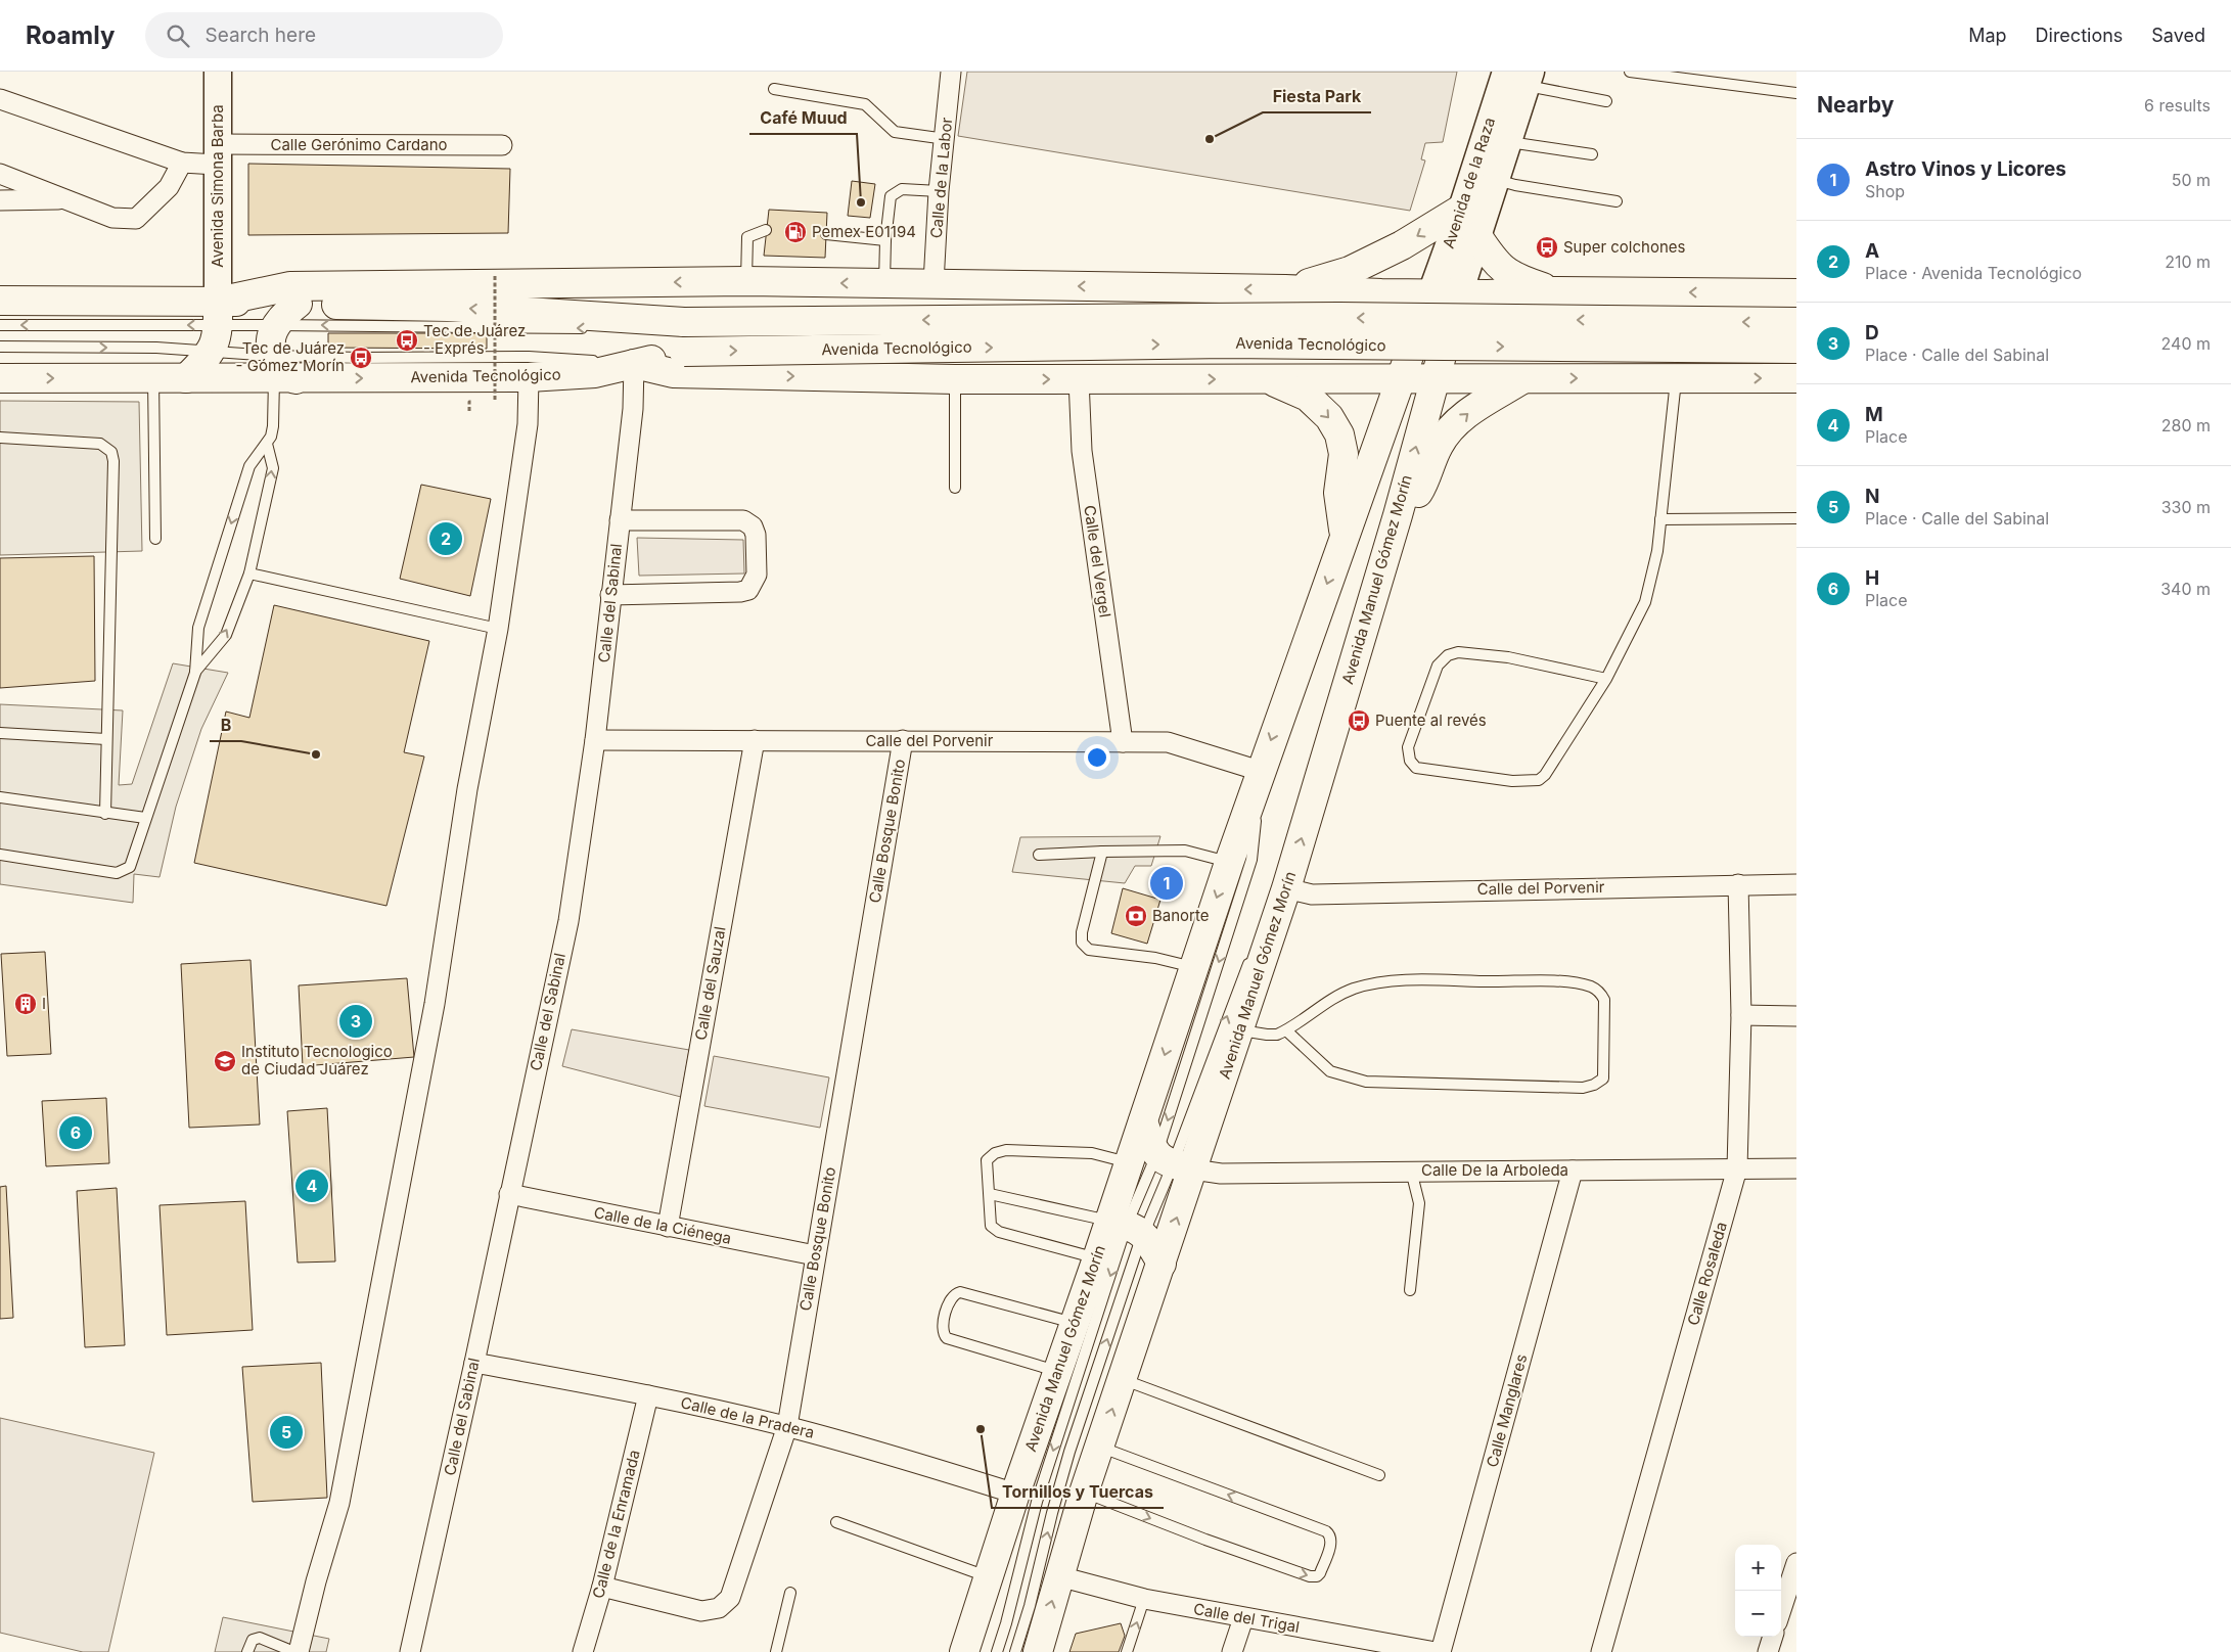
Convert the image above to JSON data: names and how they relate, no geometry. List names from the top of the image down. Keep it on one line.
{"streets":{"main road":["Avenida de la Raza","Avenida Simona Barba","Avenida Tecnológico","Avenida Manuel Gómez Morín"],"street":["Calle Gerónimo Cardano","Calle de la Labor","Calle del Vergel","Calle del Sabinal","Calle del Porvenir","Calle Bosque Bonito","Calle del Sauzal","Calle De la Arboleda","Calle de la Ciénega","Calle Rosaleda","Calle Manglares","Calle de la Pradera","Calle de la Enramada","Calle del Trigal"]},"crossings":[["Calle Gerónimo Cardano","Avenida Simona Barba"],["Avenida de la Raza","Avenida Manuel Gómez Morín"],["Avenida Simona Barba","Avenida Tecnológico"],["Avenida Tecnológico","Calle del Sabinal"],["Calle del Vergel","Calle del Porvenir"],["Avenida Manuel Gómez Morín","Calle del Porvenir"],["Avenida Manuel Gómez Morín","Calle De la Arboleda"],["Avenida Manuel Gómez Morín","Calle de la Pradera"],["Avenida Manuel Gómez Morín","Calle del Trigal"],["Calle del Sabinal","Calle del Porvenir"],["Calle del Sabinal","Calle de la Ciénega"],["Calle del Sabinal","Calle de la Pradera"],["Calle del Porvenir","Calle Bosque Bonito"],["Calle del Porvenir","Calle del Sauzal"],["Calle del Porvenir","Calle Rosaleda"],["Calle Bosque Bonito","Calle de la Ciénega"],["Calle Bosque Bonito","Calle de la Pradera"],["Calle Bosque Bonito","Calle de la Enramada"],["Calle del Sauzal","Calle de la Ciénega"],["Calle De la Arboleda","Calle Rosaleda"],["Calle De la Arboleda","Calle Manglares"],["Calle de la Pradera","Calle de la Enramada"]],"places":{"other":["Fiesta Park","Café Muud","B","Tornillos y Tuercas"],"fuel station":["Pemex E01194"],"bus stop":["Super colchones","Tec de Juárez - Exprés","Tec de Juárez - Gómez Morín","Puente al revés"],"bank":["Banorte"],"building":["I"],"school or university":["Instituto Tecnologico de Ciudad Juárez"]},"page":{"header":"Roamly","search":"Search here","nav":["Map","Directions","Saved"],"heading":["Nearby","6 results"],"list":[{"mark":"1","name":"Astro Vinos y Licores","note":"Shop","value":"50 m"},{"mark":"2","name":"A","note":"Place · Avenida Tecnológico","value":"210 m"},{"mark":"3","name":"D","note":"Place · Calle del Sabinal","value":"240 m"},{"mark":"4","name":"M","note":"Place","value":"280 m"},{"mark":"5","name":"N","note":"Place · Calle del Sabinal","value":"330 m"},{"mark":"6","name":"H","note":"Place","value":"340 m"}],"pins":["2","1","3","6","4","5"],"map_buttons":["+","−"]}}
